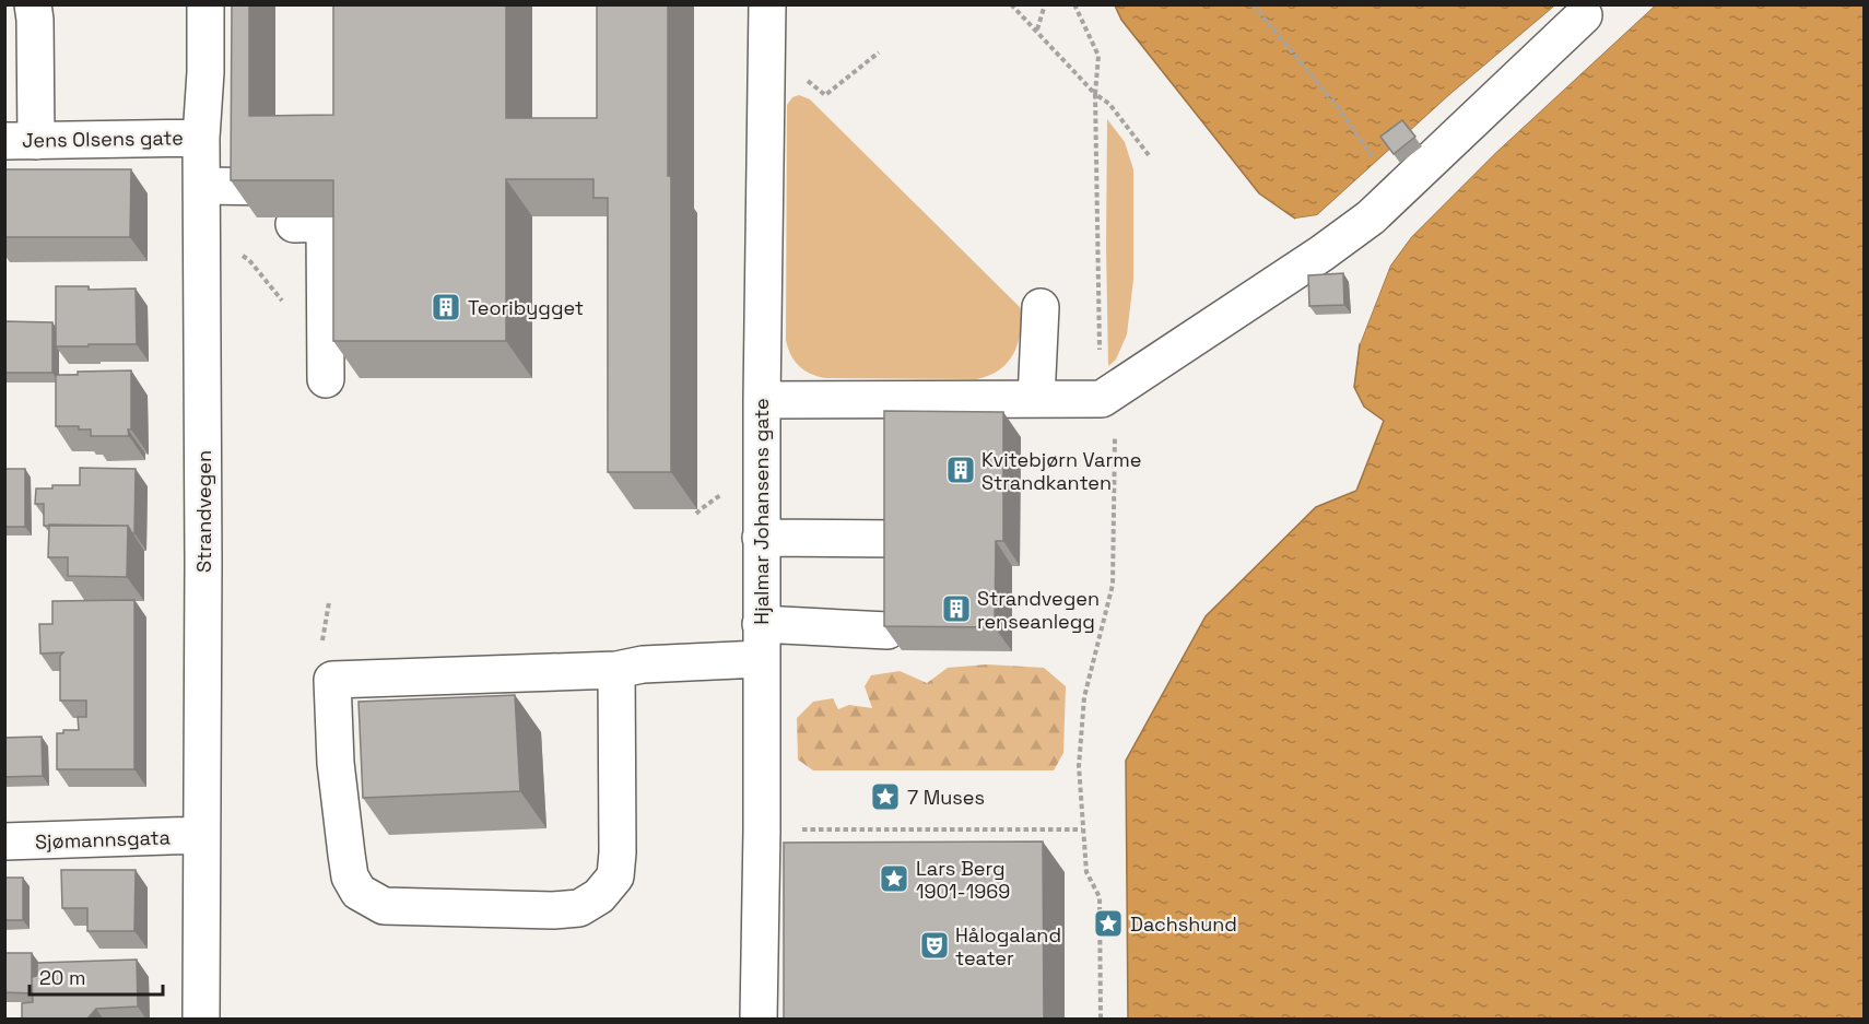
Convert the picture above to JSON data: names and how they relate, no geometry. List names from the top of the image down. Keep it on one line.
{"streets":{"street":["Jens Olsens gate","Strandvegen","Hjalmar Johansens gate","Sjømannsgata"]},"crossings":[["Jens Olsens gate","Strandvegen"],["Strandvegen","Sjømannsgata"]],"places":{"building":["Teoribygget","Kvitebjørn Varme Strandkanten","Strandvegen renseanlegg"],"place":["7 Muses","Lars Berg 1901-1969","Dachshund"],"theatre":["Hålogaland teater"]},"scale_bar":"20 m"}
